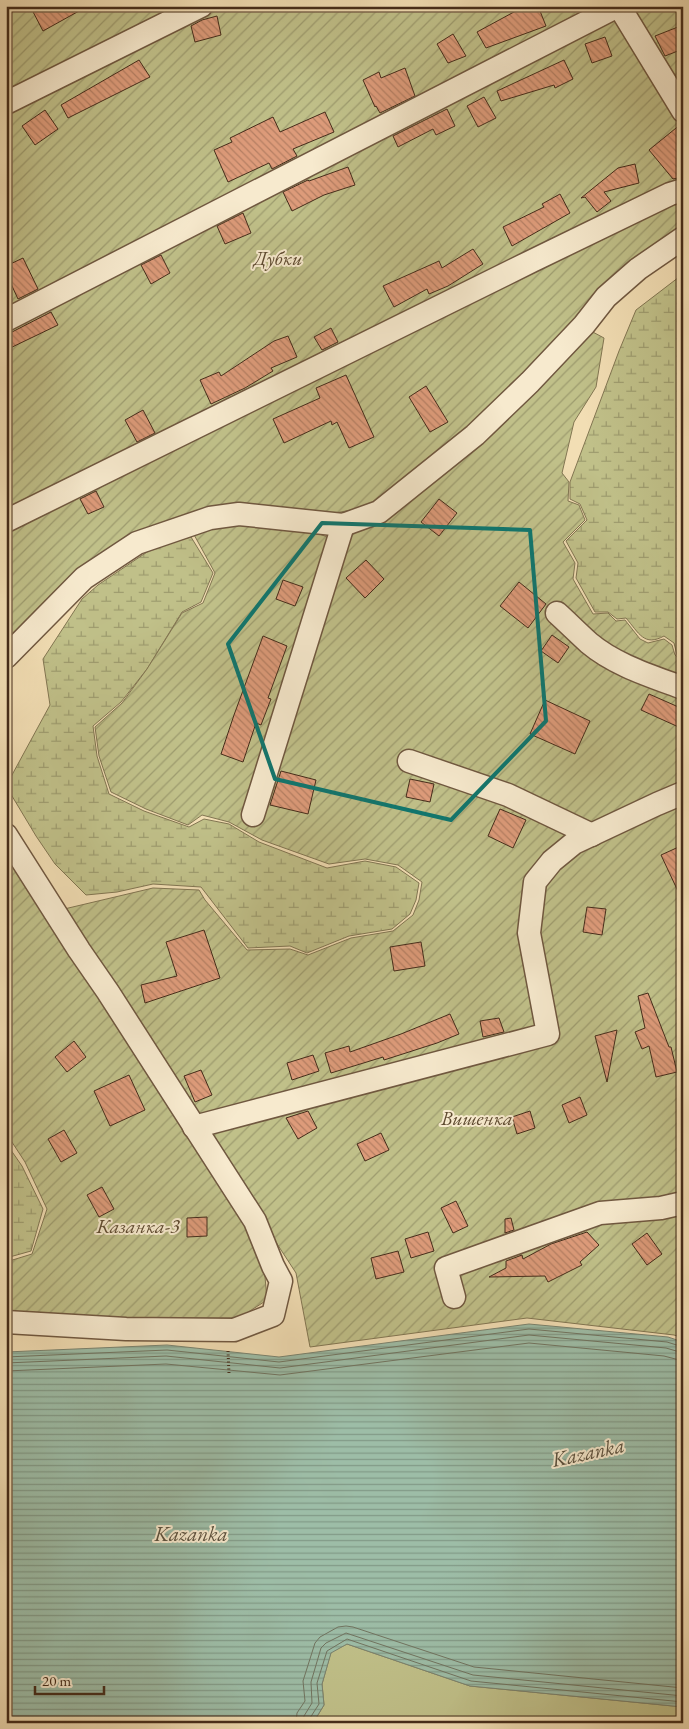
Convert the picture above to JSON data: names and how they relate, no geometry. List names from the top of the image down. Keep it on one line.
{"water":["Kazanka"],"parks":["Дубки","Вишенка","Казанка-3"],"scale_bar":"20 m"}
